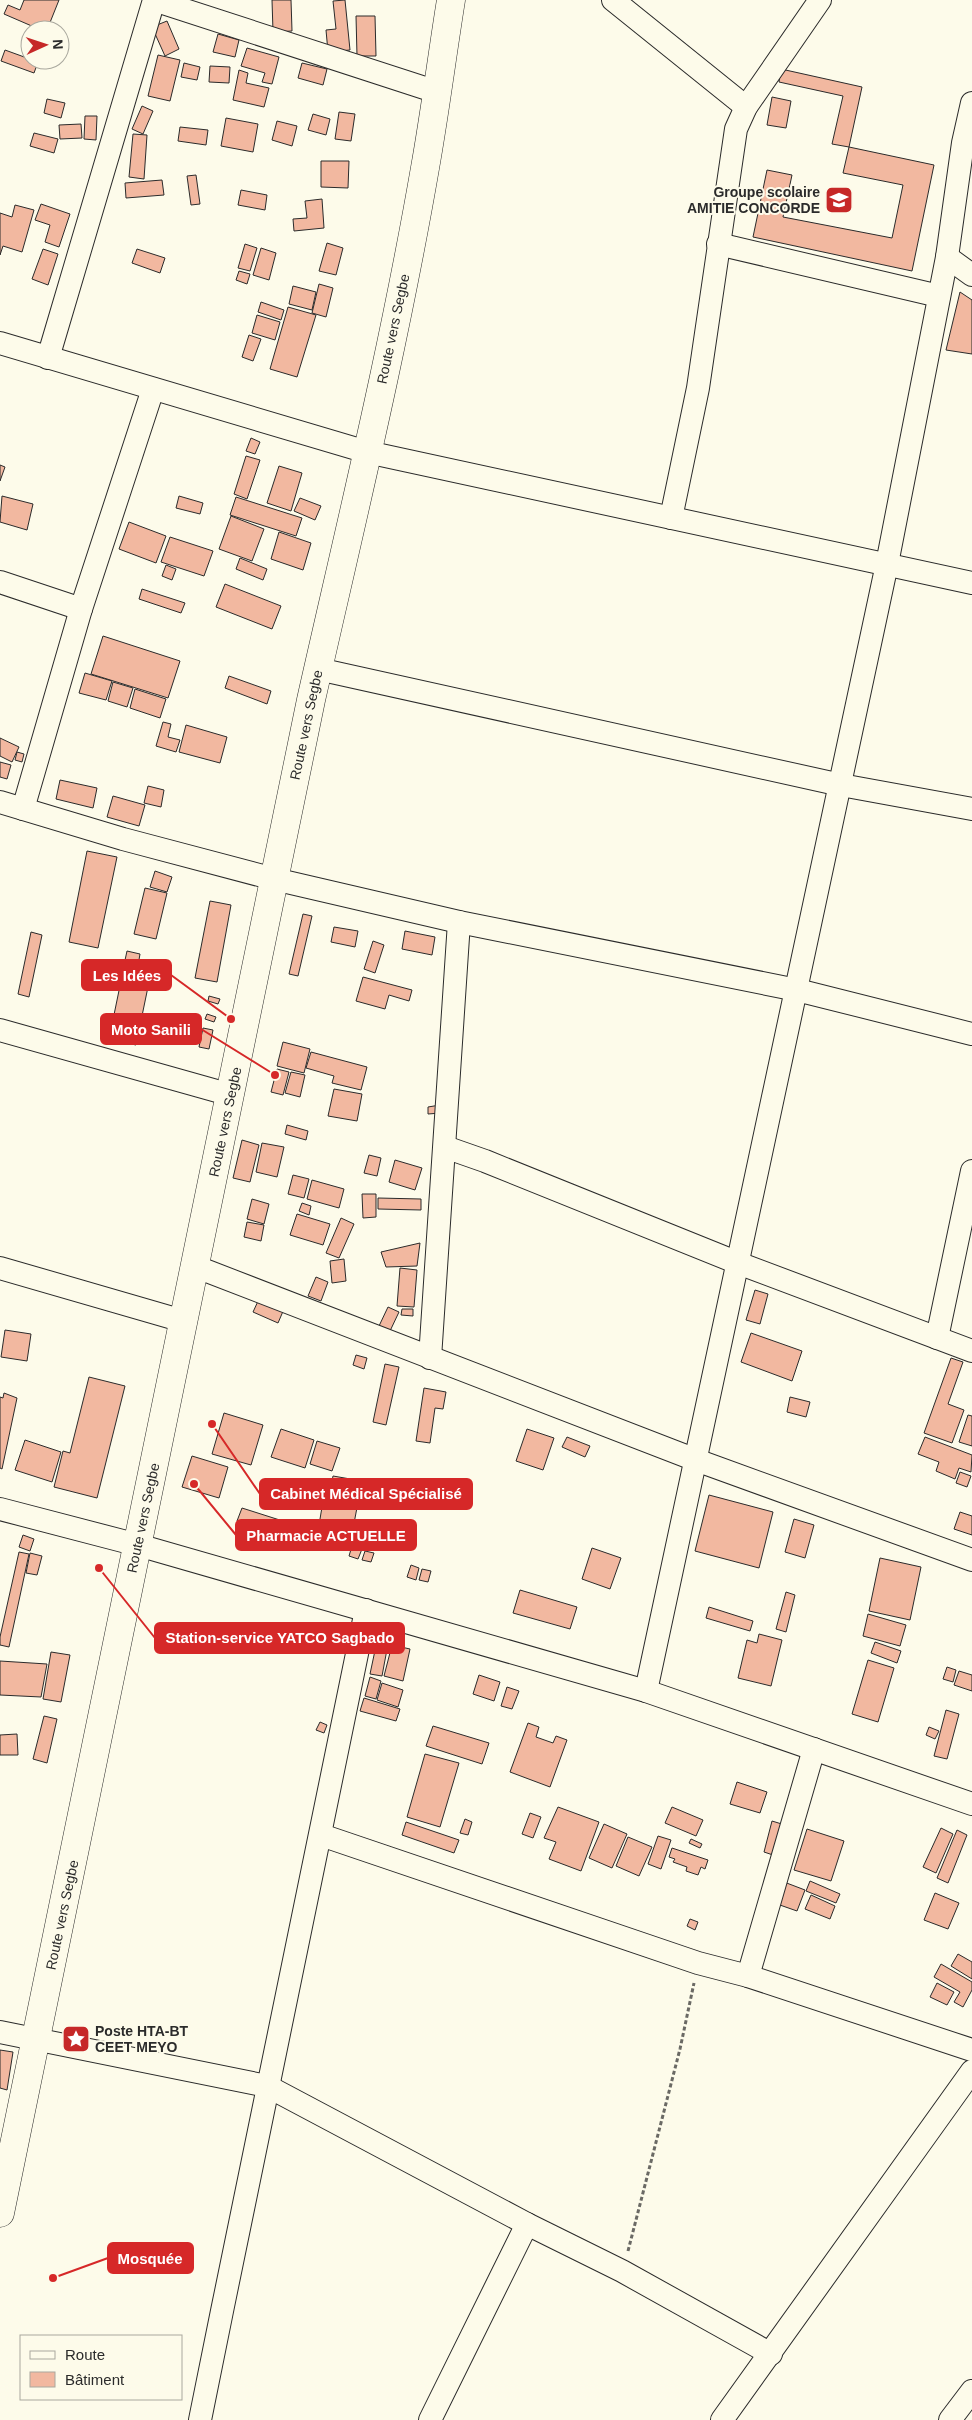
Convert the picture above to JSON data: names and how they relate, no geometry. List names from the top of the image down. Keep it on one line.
{"streets":{"main road":["Route vers Segbe"]},"places":{"school or university":["Groupe scolaire AMITIE CONCORDE"],"other":["Les Idées","Moto Sanili","Cabinet Médical Spécialisé","Pharmacie ACTUELLE","Station-service YATCO Sagbado","Mosquée"],"place":["Poste HTA-BT CEET MEYO"]},"legend":["Route","Bâtiment"],"north":"right"}
